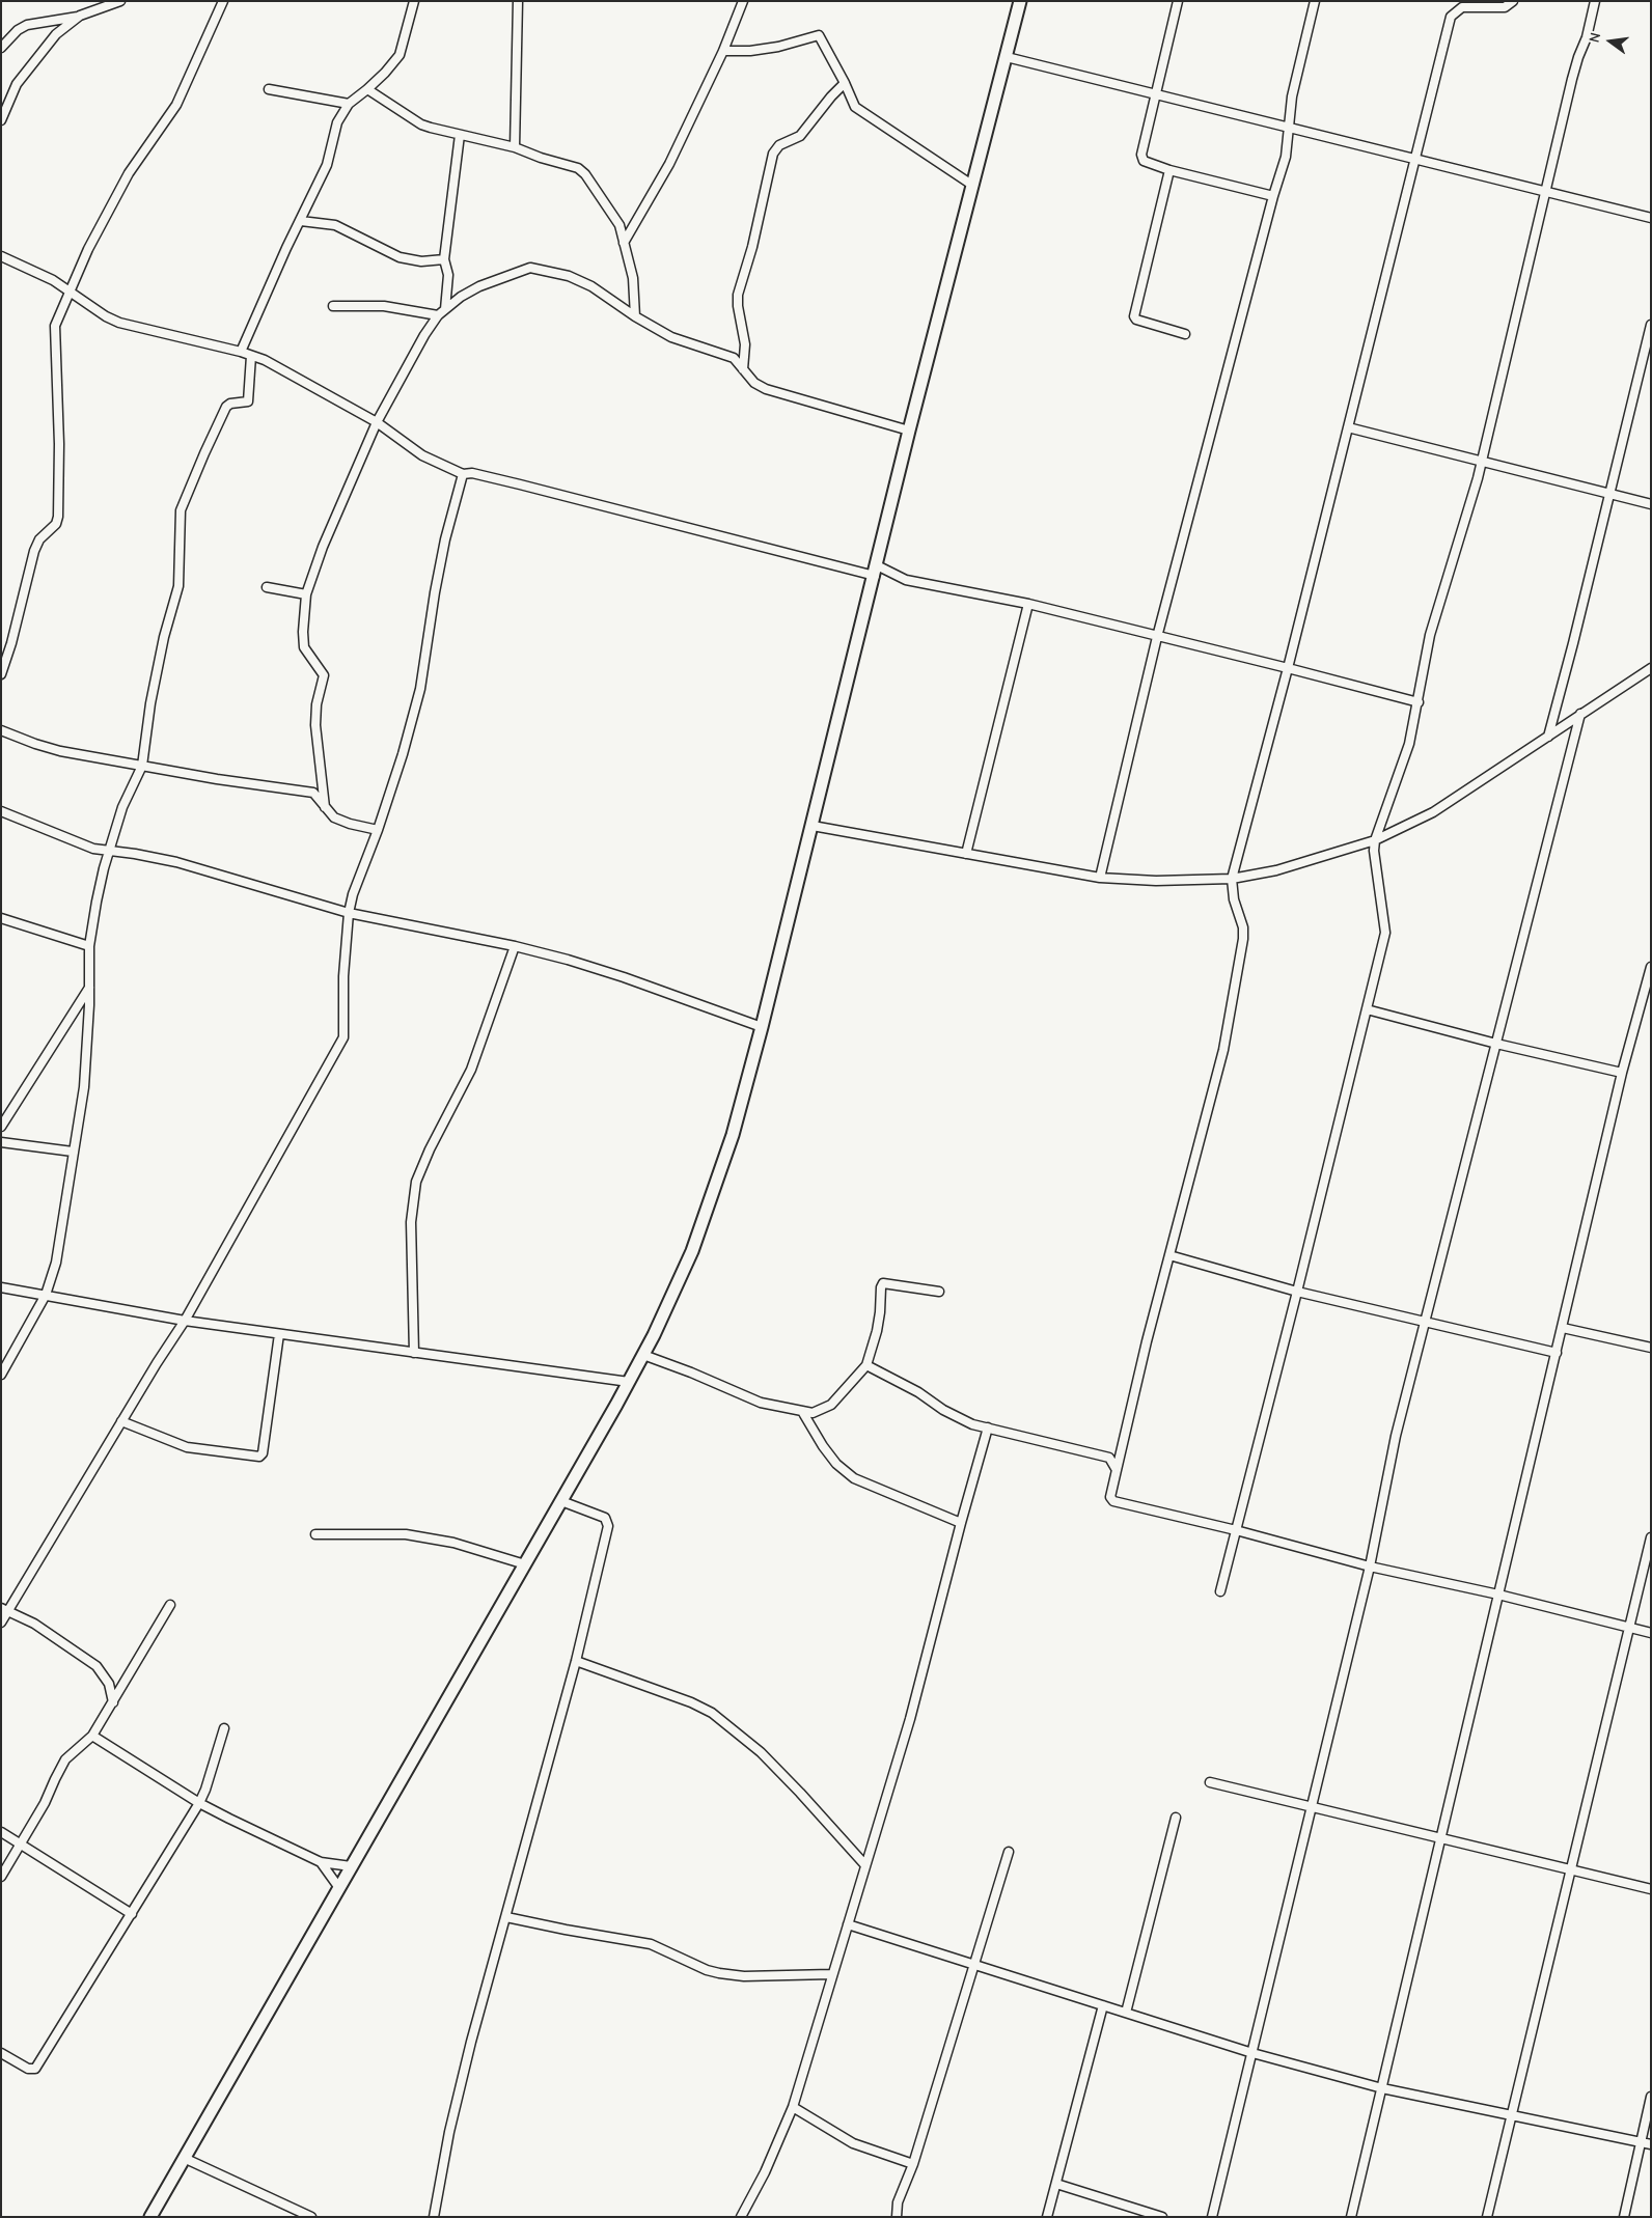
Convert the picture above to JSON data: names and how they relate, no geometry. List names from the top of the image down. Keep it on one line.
{"north":"left"}
